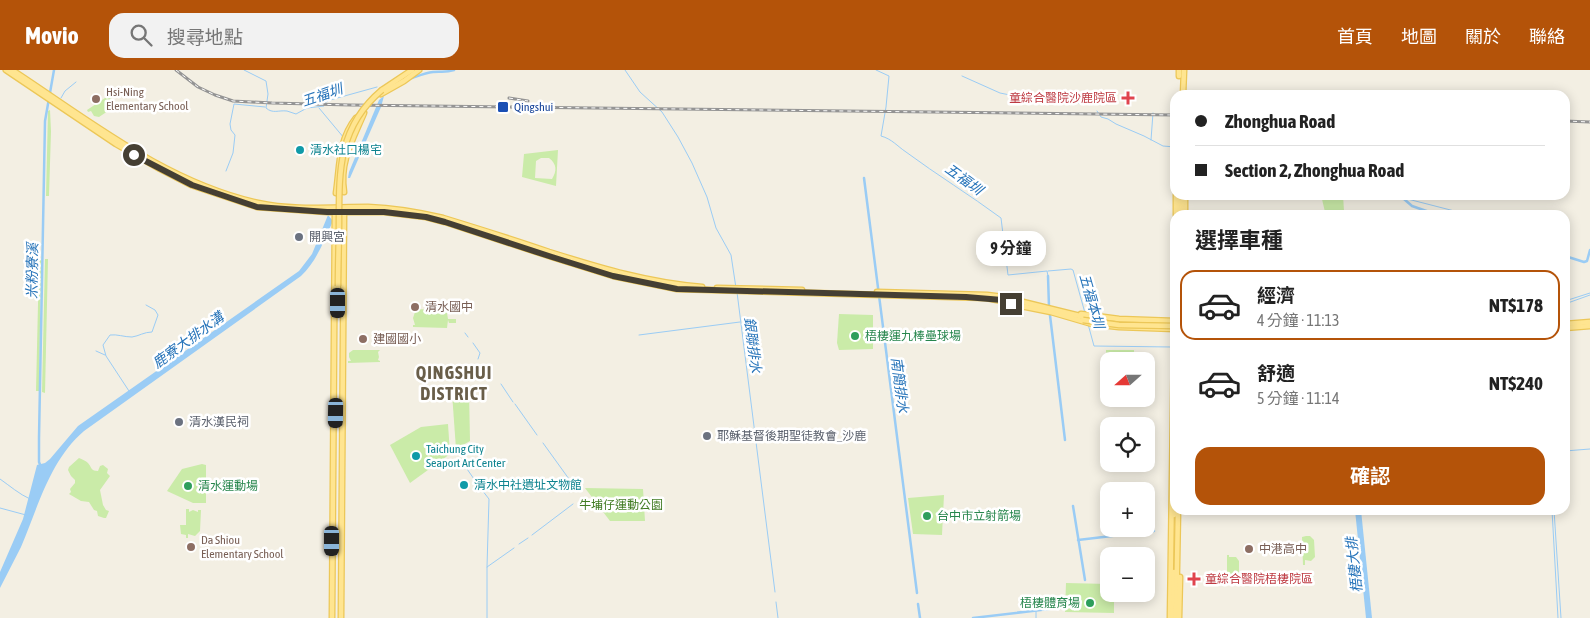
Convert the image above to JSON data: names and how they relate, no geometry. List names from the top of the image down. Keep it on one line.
{"districts":["QINGSHUI DISTRICT"],"water":["五福圳","米粉寮溪","五福本圳","鹿寮大排水溝","銀聯排水","南簡排水","梧棲大排"],"parks":["牛埔仔運動公園"],"places":{"health":["童綜合醫院沙鹿院區","童綜合醫院梧棲院區"],"other":["Hsi-Ning Elementary School","清水社口楊宅","開興宮","清水國中","梧棲運九棒壘球場","建國國小","清水漢民祠","耶穌基督後期聖徒教會_沙鹿","Taichung City Seaport Art Center","清水中社遺址文物館","清水運動場","台中市立射箭場","Da Shiou Elementary School","中港高中","梧棲體育場"],"transit":["Qingshui"]},"north":"left","page":{"header":"Movio","search":"搜尋地點","nav":["首頁","地圖","關於","聯絡"],"banner":["Zhonghua Road","Section 2, Zhonghua Road"],"heading":"選擇車種","bubble":"9 分鐘","list":[{"name":"經濟","note":"4 分鐘 · 11:13","value":"NT$178"},{"name":"舒適","note":"5 分鐘 · 11:14","value":"NT$240"}],"map_buttons":["+","−"],"buttons":"確認"}}
